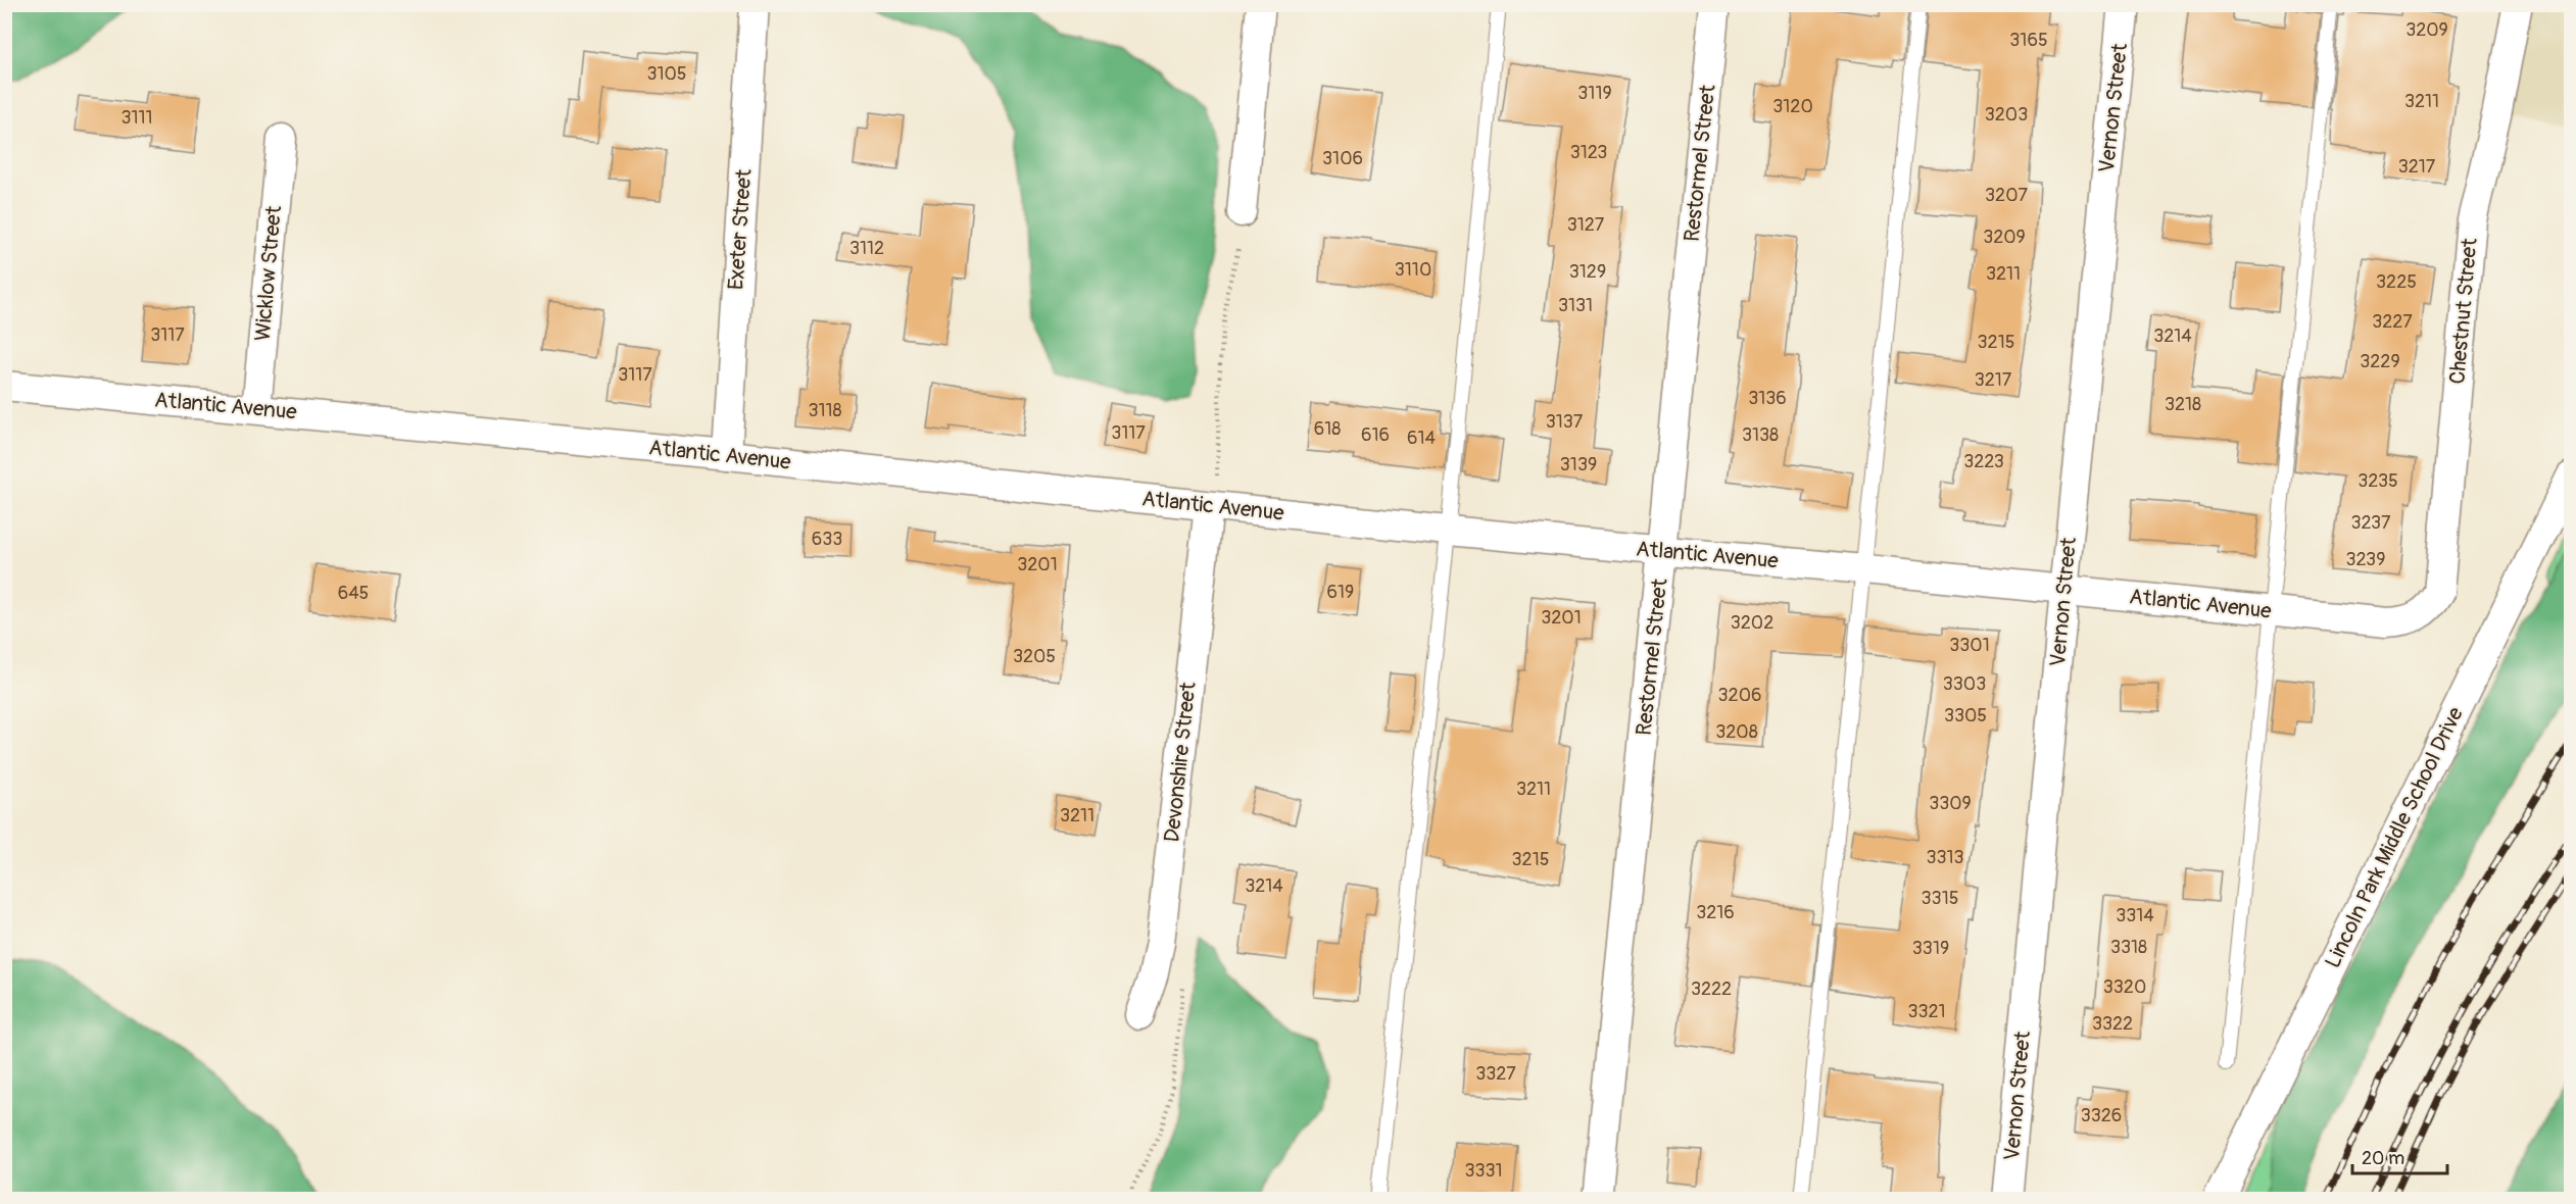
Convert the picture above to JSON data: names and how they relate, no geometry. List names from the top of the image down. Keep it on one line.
{"streets":{"street":["Vernon Street","Restormel Street","Exeter Street","Wicklow Street","Chestnut Street","Atlantic Avenue","Devonshire Street","Lincoln Park Middle School Drive"]},"crossings":[["Vernon Street","Atlantic Avenue"],["Restormel Street","Atlantic Avenue"],["Exeter Street","Atlantic Avenue"],["Wicklow Street","Atlantic Avenue"],["Chestnut Street","Atlantic Avenue"],["Atlantic Avenue","Devonshire Street"]],"house_numbers":["3209","3165","3105","3119","3211","3120","3203","3111","3123","3106","3217","3207","3127","3209","3112","3110","3129","3211","3225","3131","3227","3117","3214","3215","3229","3117","3217","3136","3218","3118","3137","618","3117","616","3138","614","3223","3139","3235","3237","633","3239","3201","619","645","3201","3202","3301","3205","3303","3206","3305","3208","3211","3309","3211","3313","3215","3214","3315","3216","3314","3318","3319","3320","3222","3321","3322","3327","3326","3331"],"scale_bar":"20 m"}
